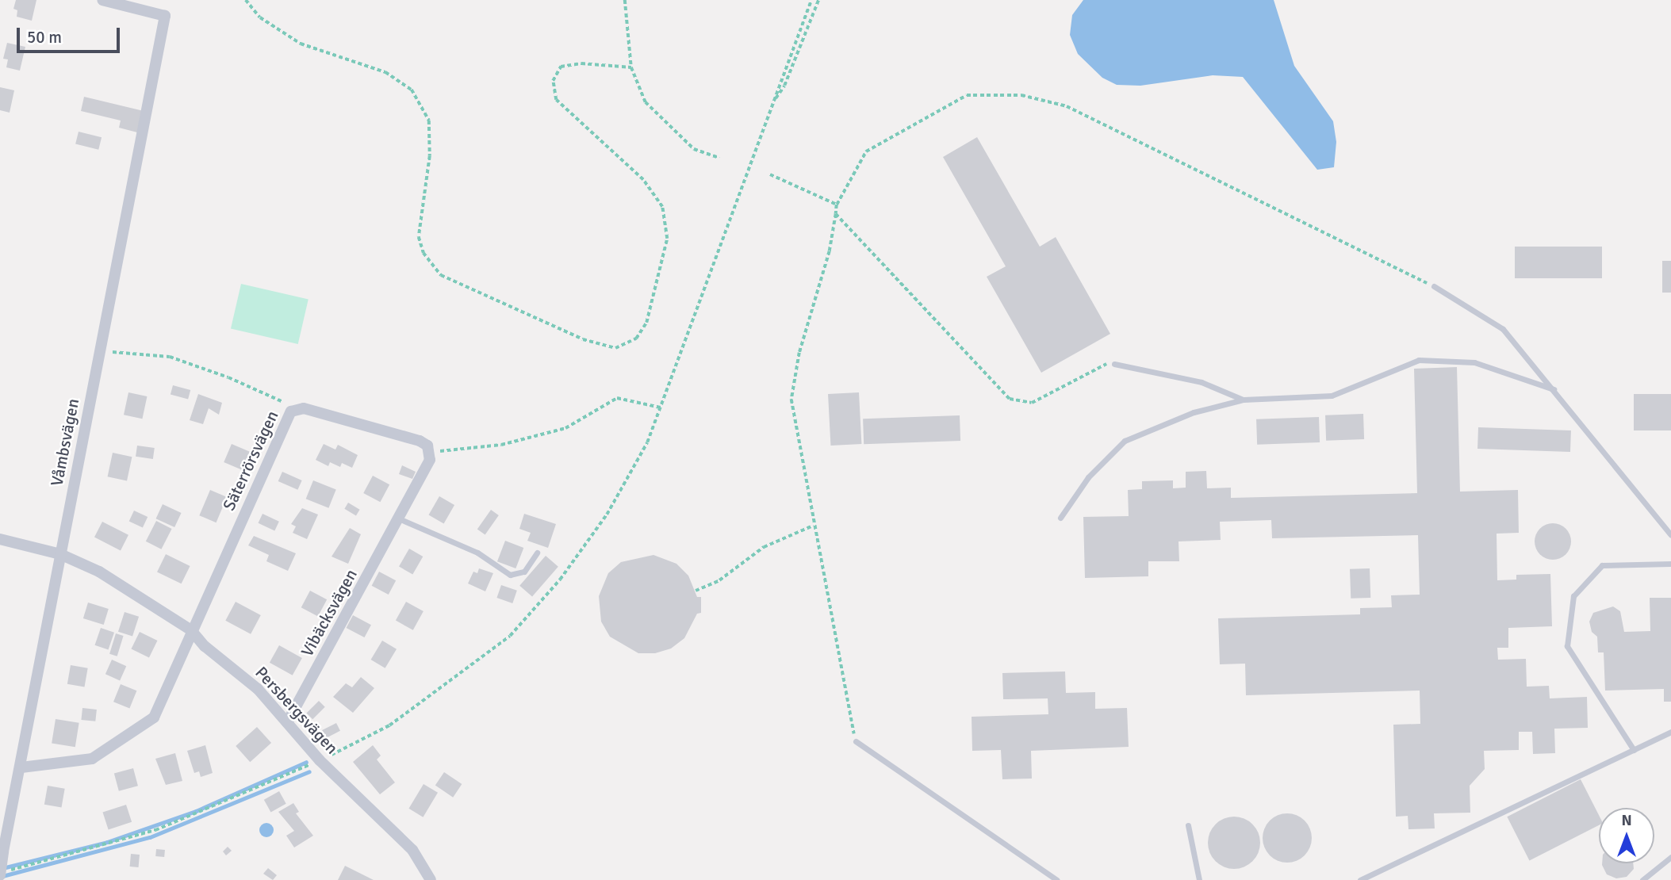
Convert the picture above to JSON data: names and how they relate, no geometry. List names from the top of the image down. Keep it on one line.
{"streets":{"street":["Våmbsvägen","Säterrörsvägen","Vibäcksvägen","Persbergsvägen"]},"crossings":[["Våmbsvägen","Säterrörsvägen"],["Våmbsvägen","Persbergsvägen"],["Säterrörsvägen","Vibäcksvägen"],["Säterrörsvägen","Persbergsvägen"],["Vibäcksvägen","Persbergsvägen"]],"scale_bar":"50 m","north":"top"}
